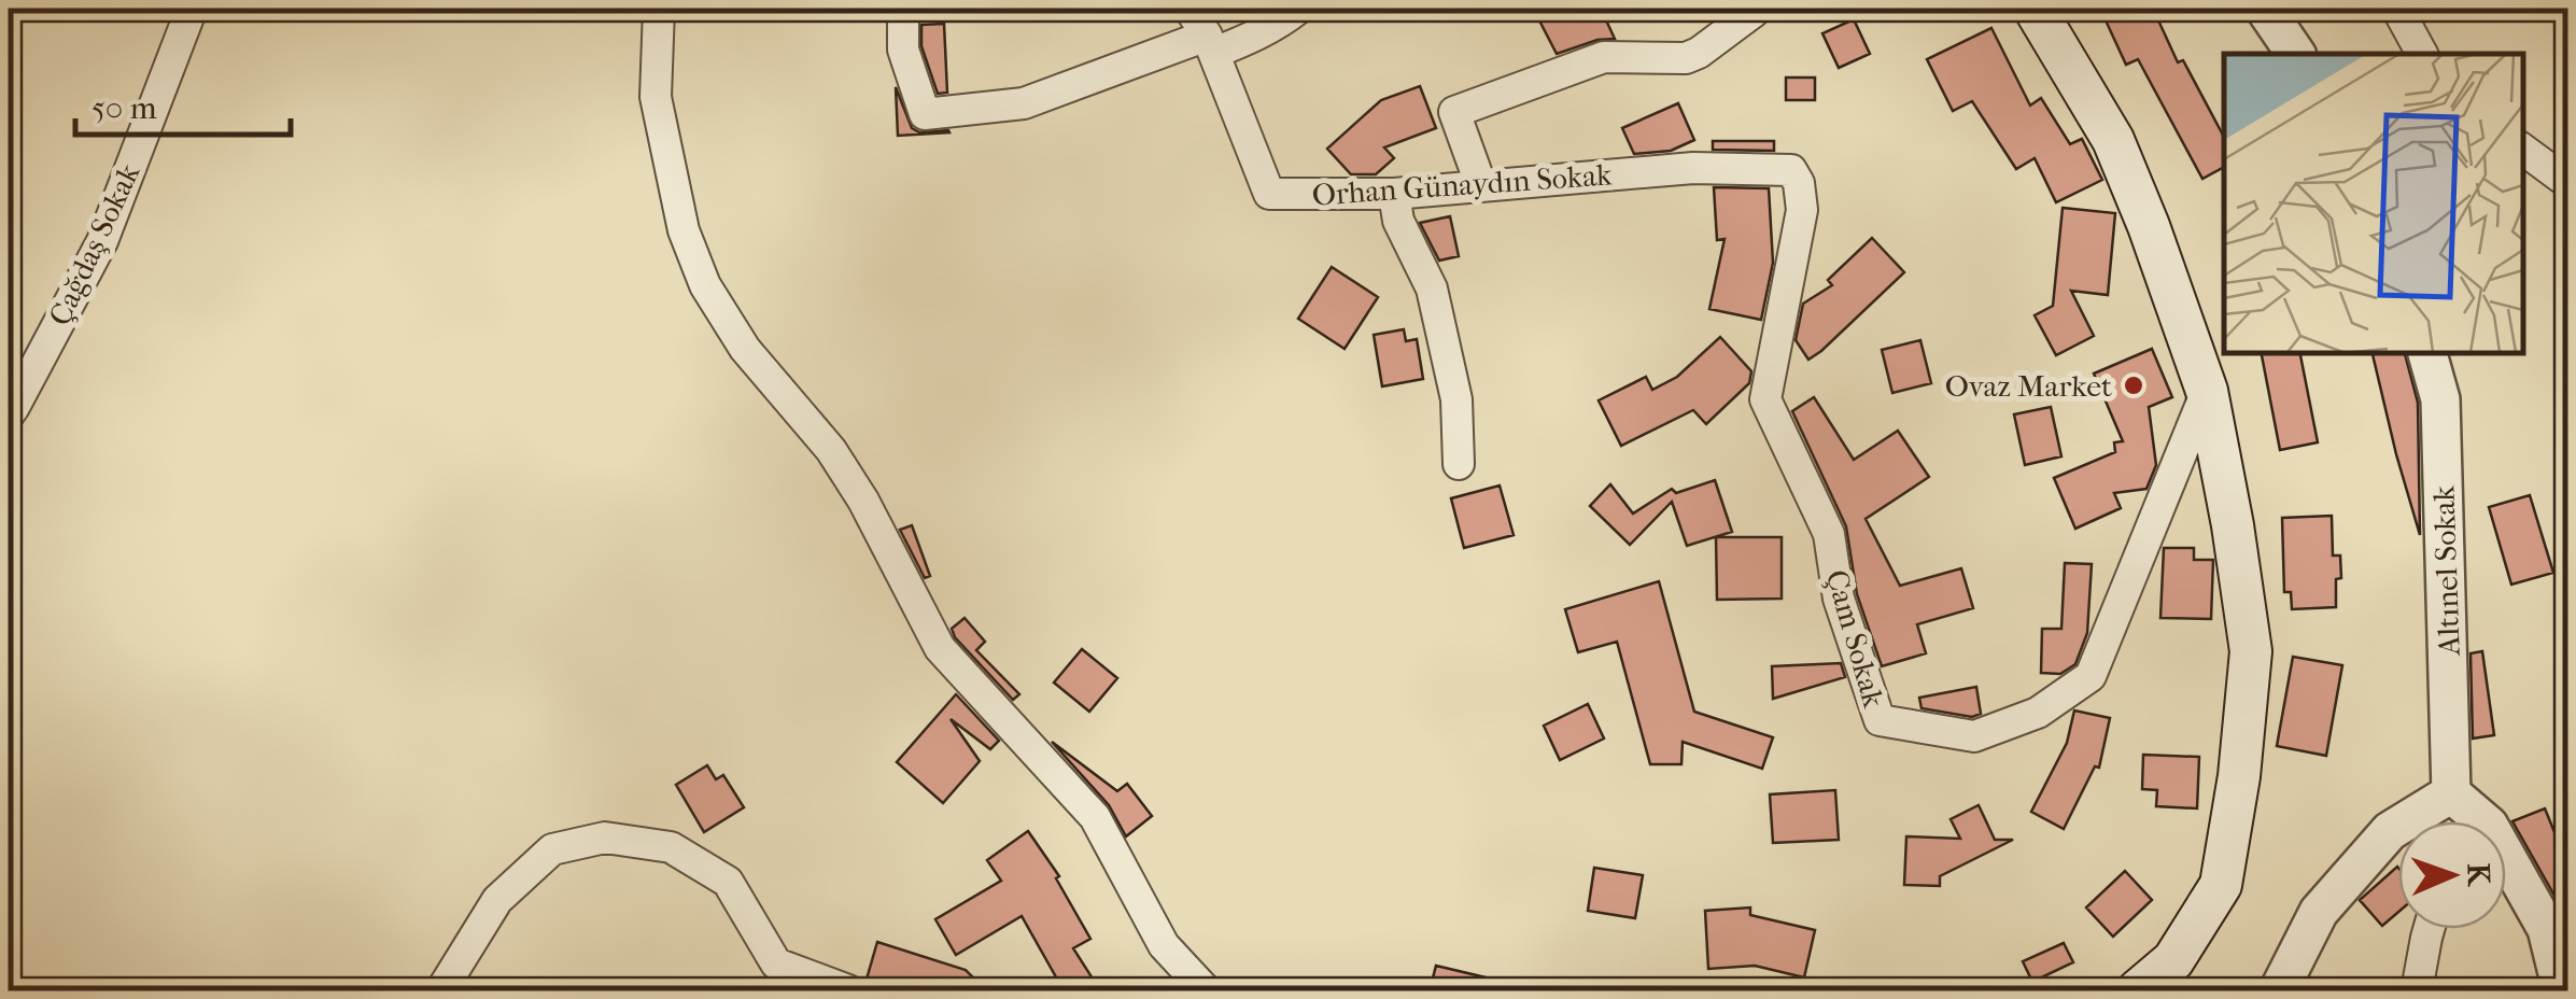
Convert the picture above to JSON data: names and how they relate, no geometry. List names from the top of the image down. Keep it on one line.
{"streets":{"street":["Orhan Günaydın Sokak","Çağdaş Sokak","Altınel Sokak","Çam Sokak"]},"crossings":[["Orhan Günaydın Sokak","Çam Sokak"]],"places":["Ovaz Market"],"scale_bar":"50 m","north":"right"}
